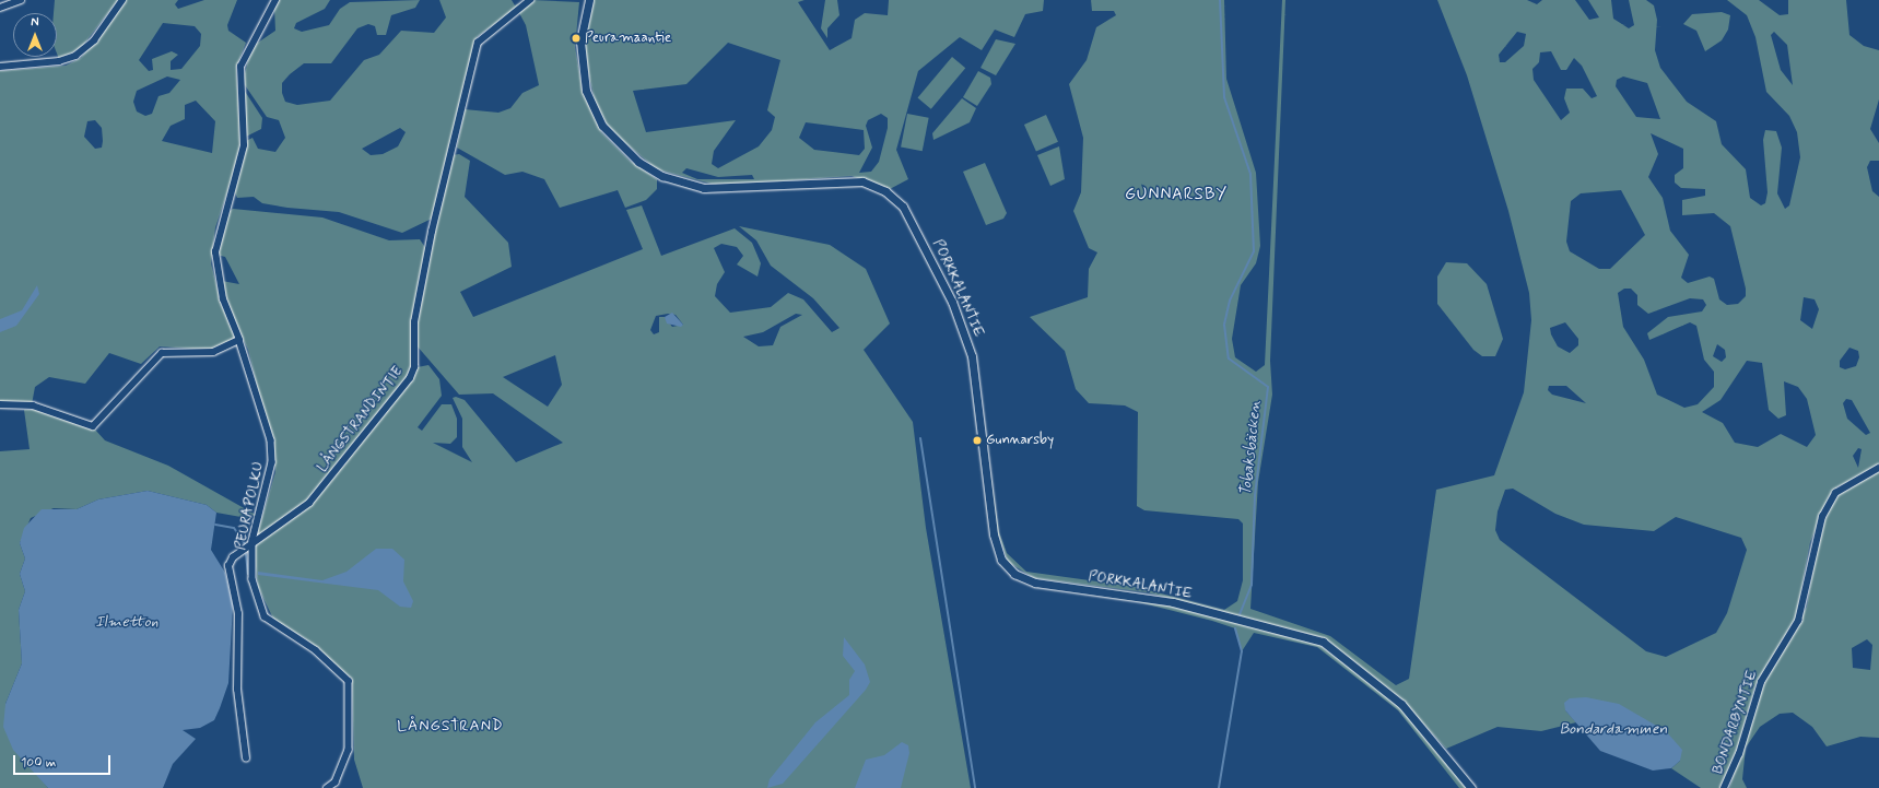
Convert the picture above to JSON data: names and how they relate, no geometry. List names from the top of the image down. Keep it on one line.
{"streets":{"street":["PORKKALANTIE","LÅNGSTRANDINTIE","PEURAPOLKU","BONDARBYNTIE"]},"crossings":[["LÅNGSTRANDINTIE","PEURAPOLKU"]],"districts":["GUNNARSBY","LÅNGSTRAND"],"water":["Tobaksbäcken","Ilmetton","Bondardammen"],"places":["Peuramaantie","Gunnarsby"],"scale_bar":"100 m","north":"top"}
